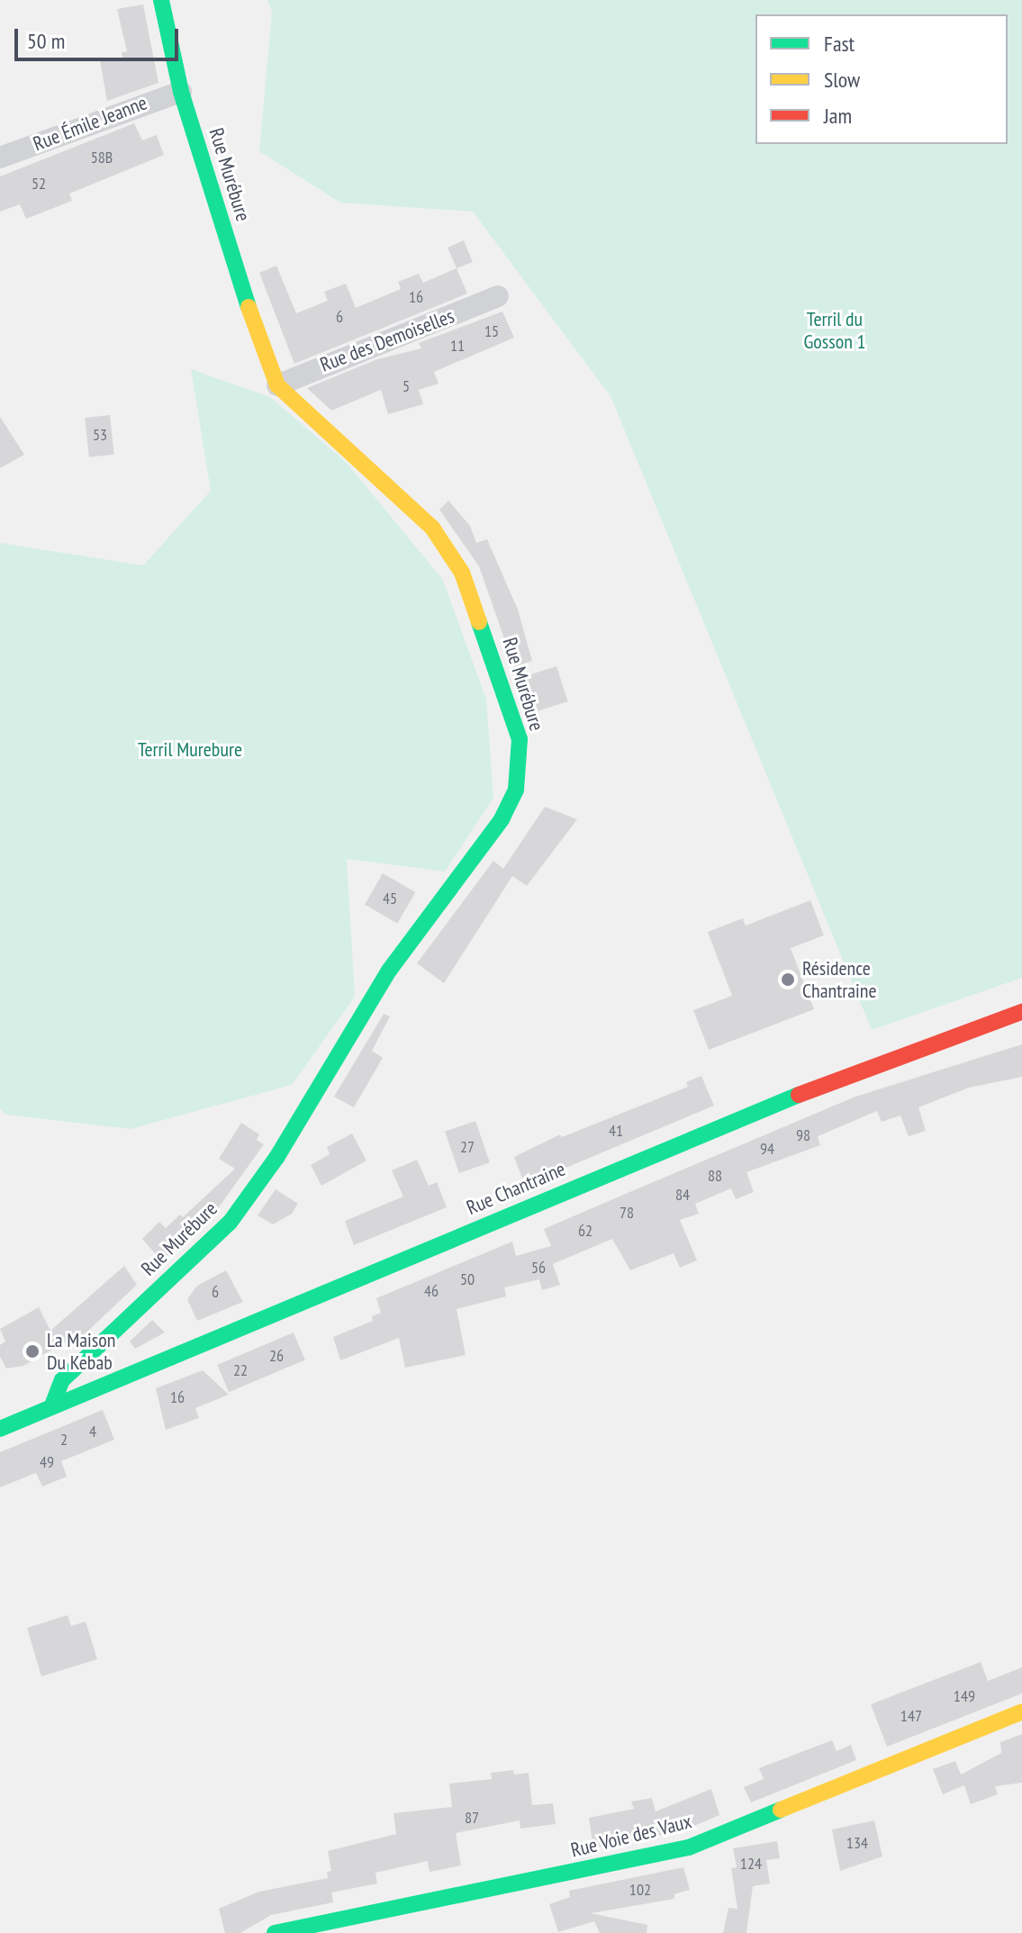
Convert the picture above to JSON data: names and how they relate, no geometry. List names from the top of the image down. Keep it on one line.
{"streets":{"street":["Rue Émile Jeanne","Rue Murébure","Rue des Demoiselles","Rue Chantraine","Rue Voie des Vaux"]},"crossings":[["Rue Émile Jeanne","Rue Murébure"],["Rue Murébure","Rue des Demoiselles"],["Rue Murébure","Rue Chantraine"]],"parks":["Terril du Gosson 1","Terril Murebure"],"places":["Résidence Chantraine","La Maison Du Kebab"],"house_numbers":["58B","52","16","6","15","11","5","53","45","41","98","27","94","88","84","78","62","56","50","46","6","26","22","16","4","2","49","149","147","87","134","124","102"],"legend":["Fast","Slow","Jam"],"scale_bar":"50 m"}
